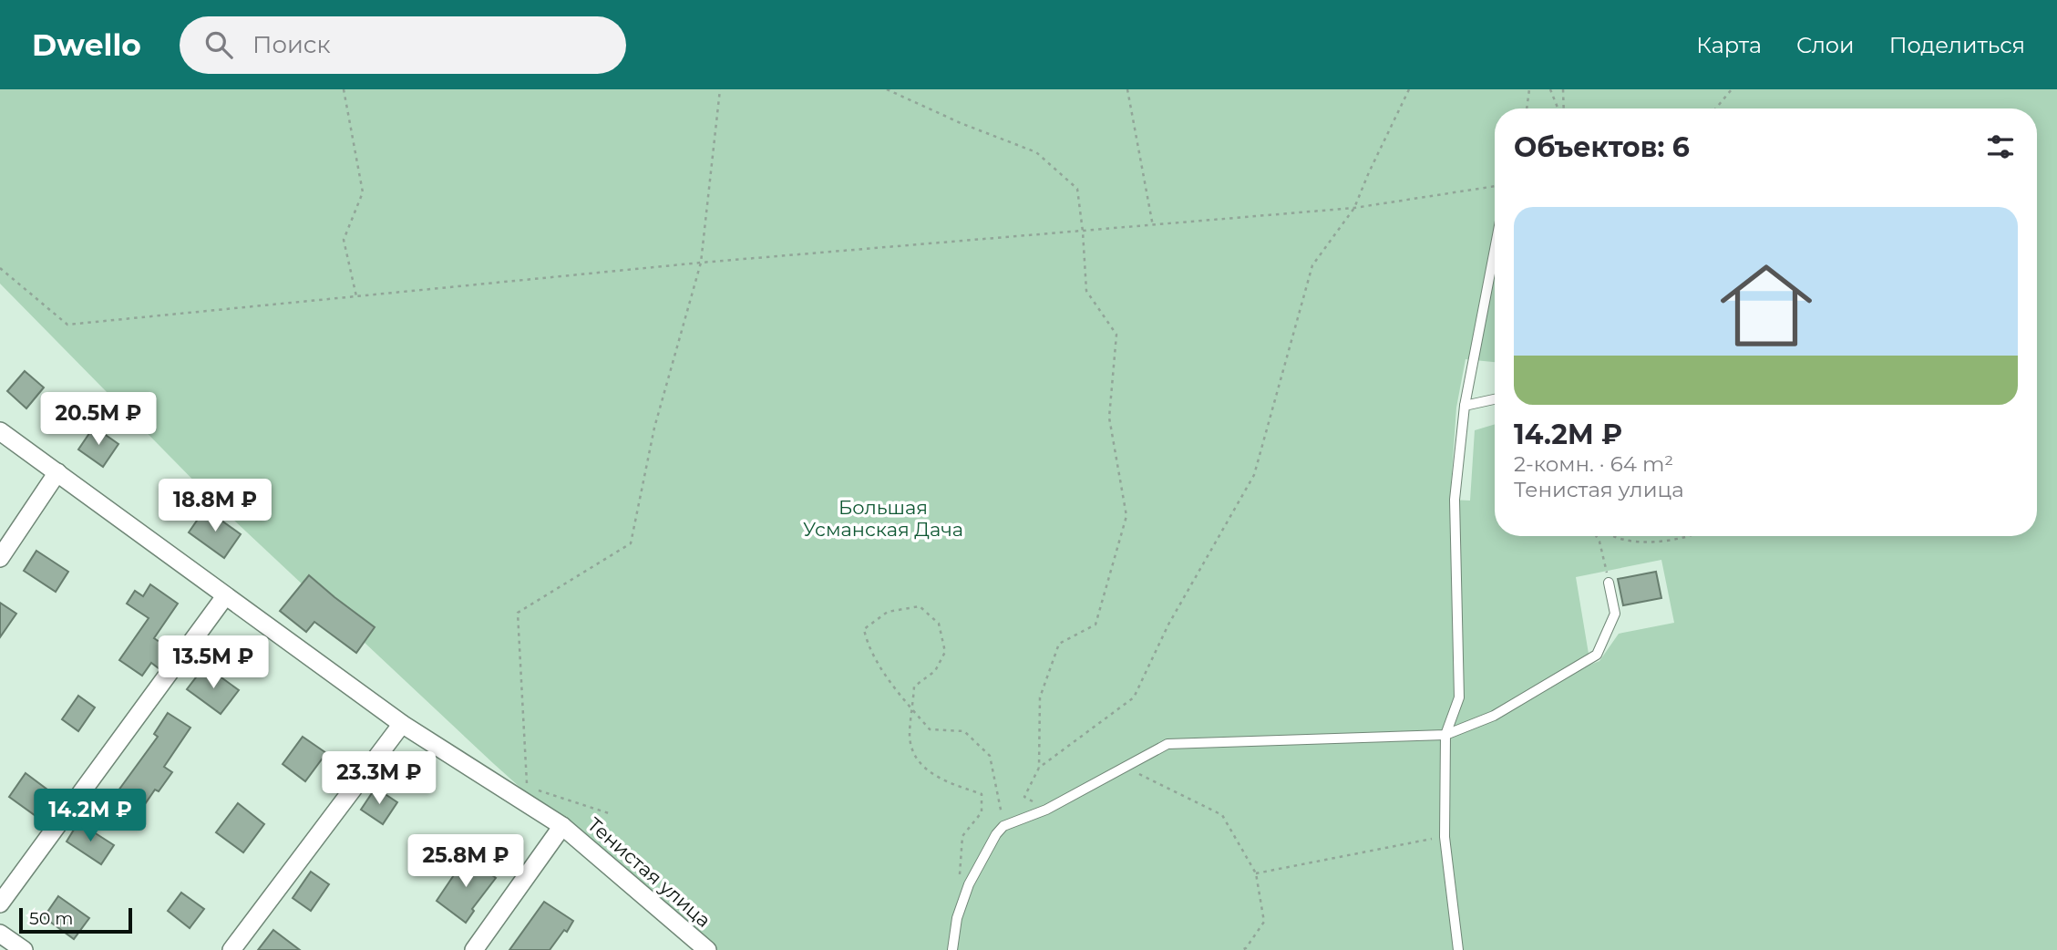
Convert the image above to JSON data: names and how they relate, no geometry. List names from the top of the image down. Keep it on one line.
{"streets":{"street":["Тенистая улица"]},"parks":["Большая Усманская Дача"],"scale_bar":"50 m","page":{"header":"Dwello","search":"Поиск","nav":["Карта","Слои","Поделиться"],"heading":"Объектов: 6","list":[{"name":"14.2M ₽","note":"2-комн. · 64 m² · Тенистая улица"}],"price":["20.5M ₽","18.8M ₽","13.5M ₽","23.3M ₽","14.2M ₽","25.8M ₽"],"scale":"50 m"}}
